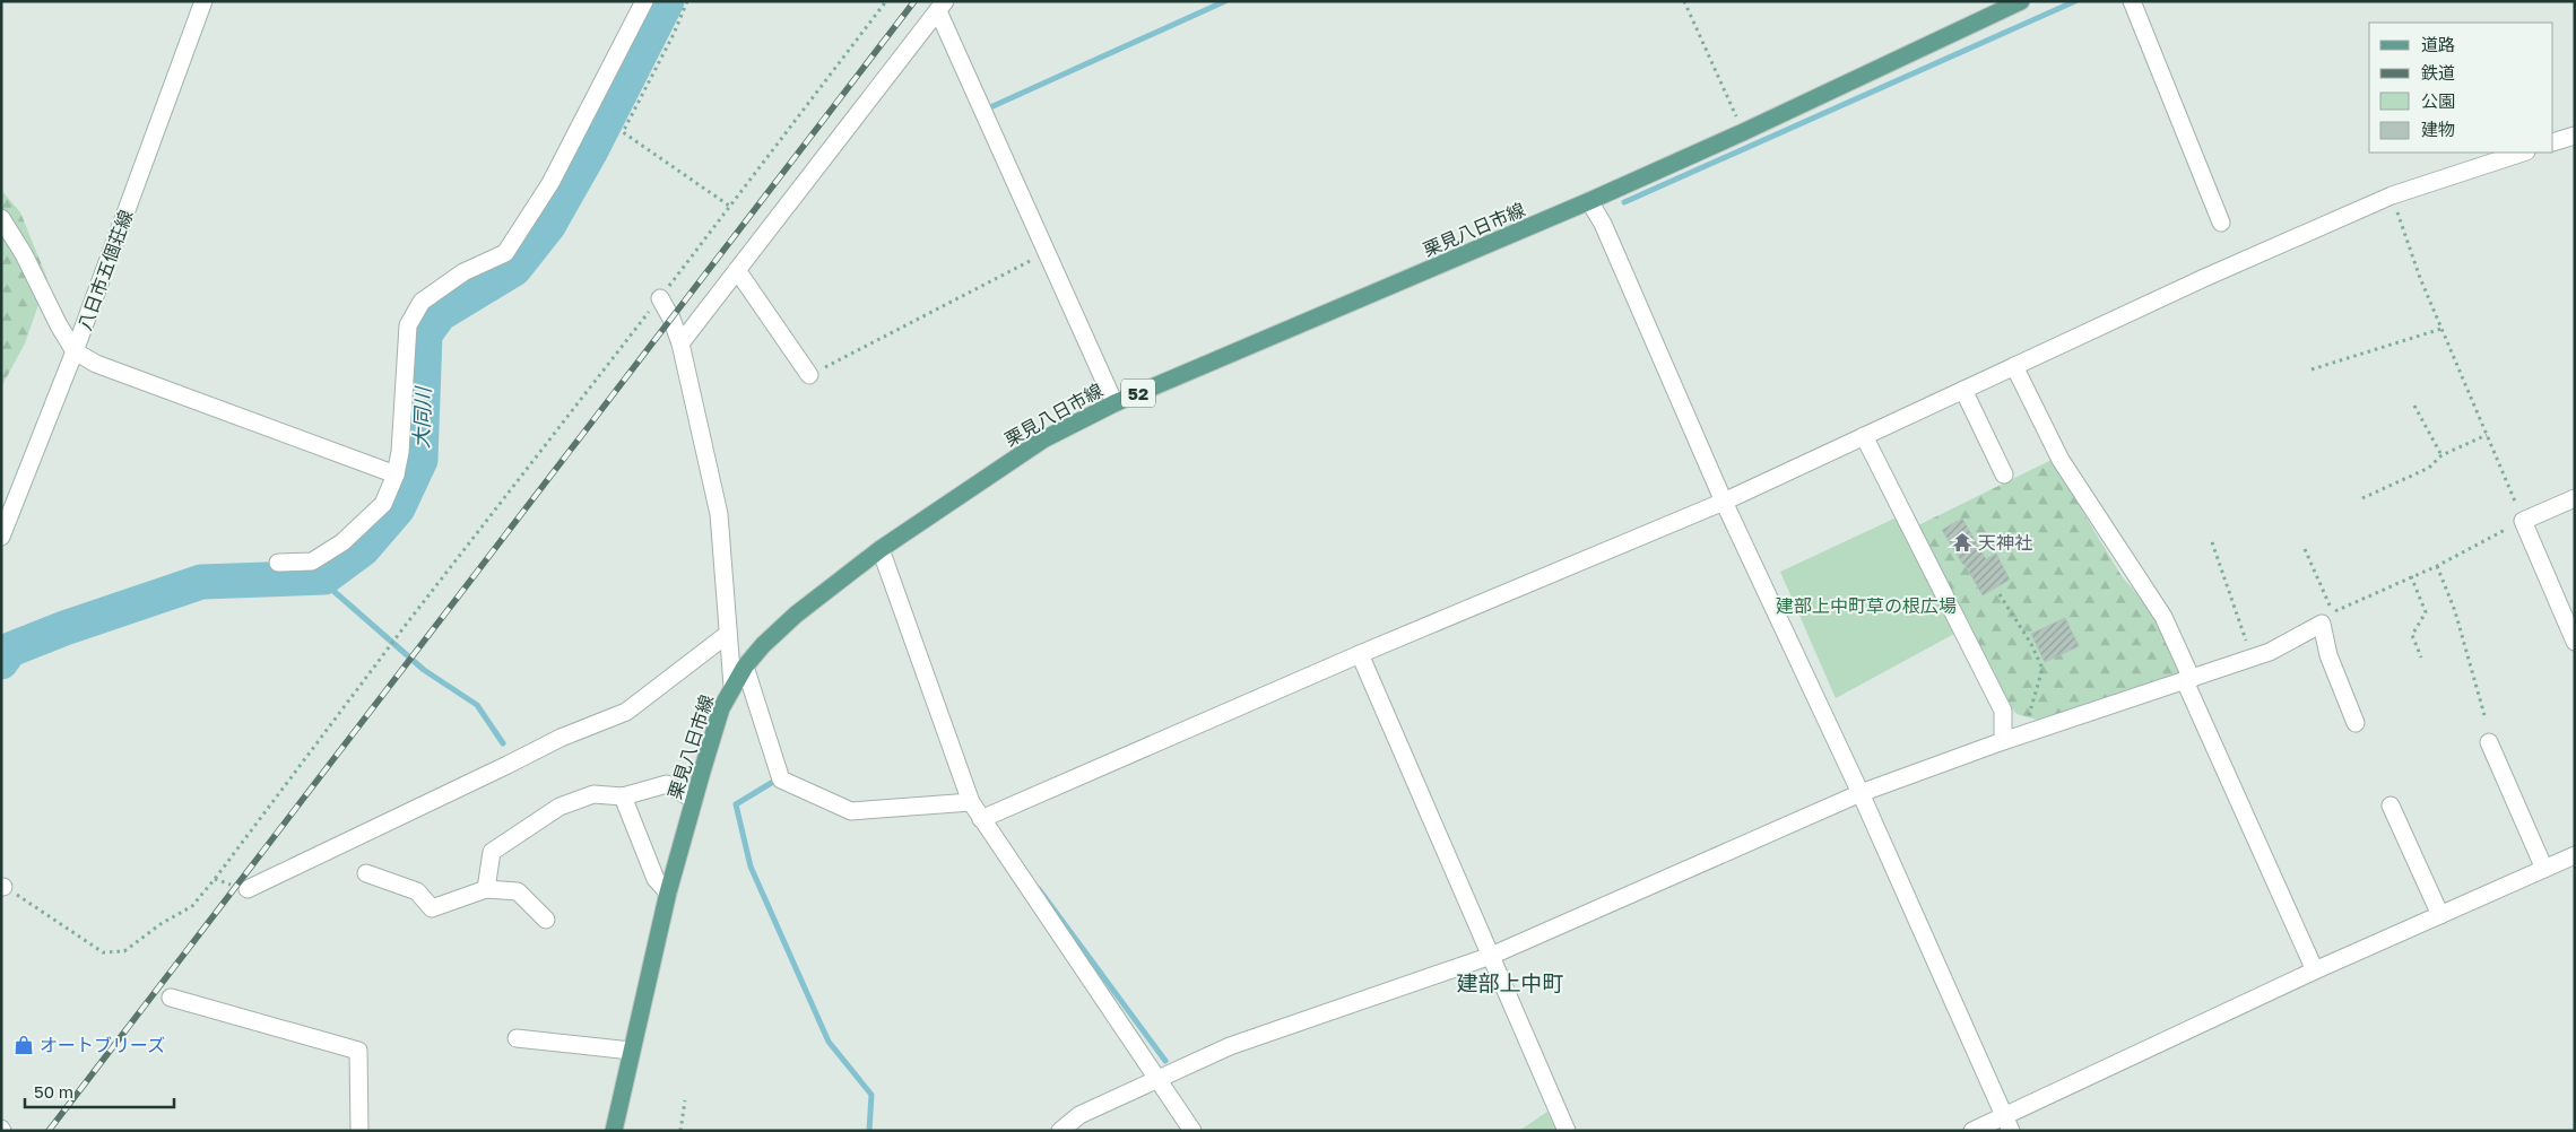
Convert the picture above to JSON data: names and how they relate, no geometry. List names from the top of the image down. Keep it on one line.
{"streets":{"main road":["栗見八日市線","52"],"street":["八日市五個荘線"]},"districts":["建部上中町"],"water":["大同川"],"parks":["建部上中町草の根広場"],"places":{"temple":["天神社"],"shop":["オートブリーズ"]},"legend":["道路","鉄道","公園","建物"],"scale_bar":"50 m"}
